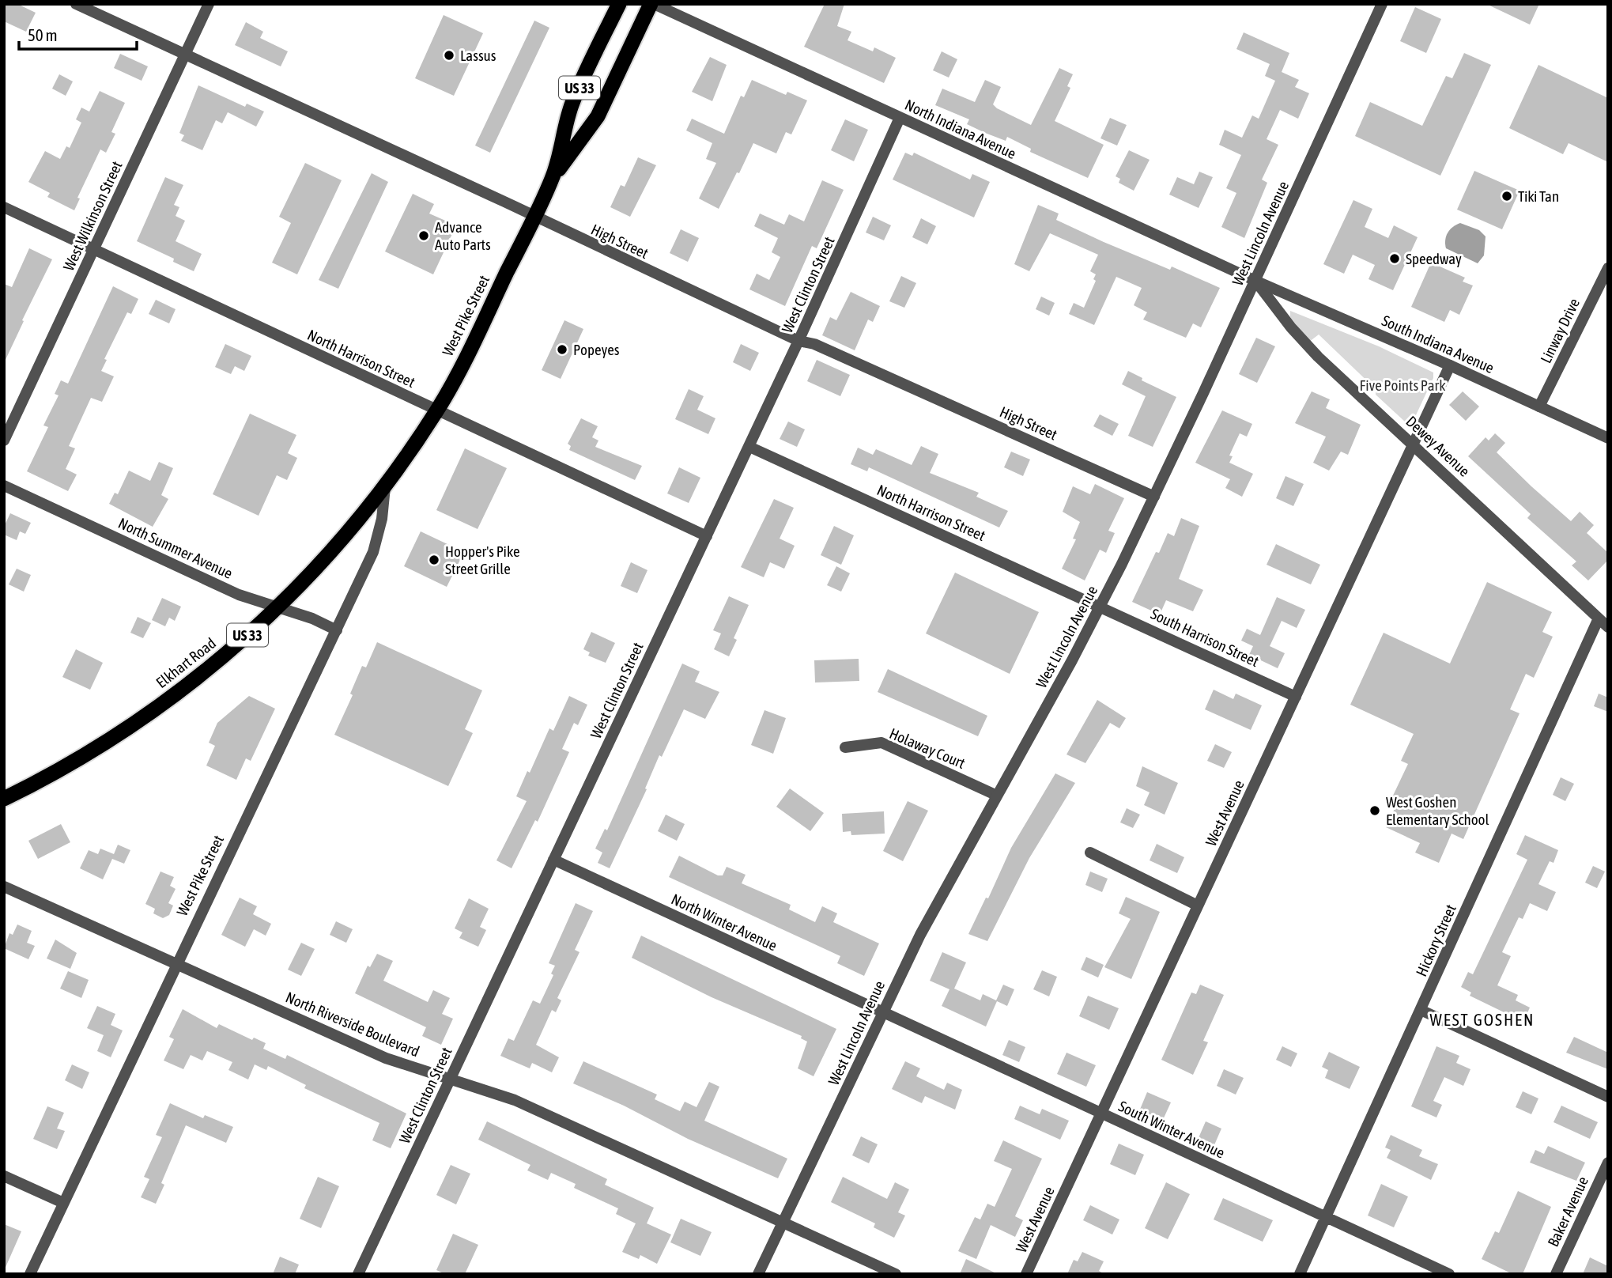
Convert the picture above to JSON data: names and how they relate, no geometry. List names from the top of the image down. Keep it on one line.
{"streets":{"highway":["US 33","West Pike Street","Elkhart Road"],"street":["North Indiana Avenue","West Wilkinson Street","West Lincoln Avenue","High Street","West Clinton Street","Linway Drive","South Indiana Avenue","North Harrison Street","Dewey Avenue","North Summer Avenue","South Harrison Street","Holaway Court","West Avenue","North Winter Avenue","Hickory Street","North Riverside Boulevard","South Winter Avenue","Baker Avenue"]},"crossings":[["North Indiana Avenue","West Lincoln Avenue"],["North Indiana Avenue","West Clinton Street"],["North Indiana Avenue","West Pike Street"],["North Indiana Avenue","South Indiana Avenue"],["North Indiana Avenue","Dewey Avenue"],["West Wilkinson Street","High Street"],["West Wilkinson Street","North Harrison Street"],["West Lincoln Avenue","High Street"],["West Lincoln Avenue","South Indiana Avenue"],["West Lincoln Avenue","North Harrison Street"],["West Lincoln Avenue","Dewey Avenue"],["West Lincoln Avenue","South Harrison Street"],["West Lincoln Avenue","Holaway Court"],["West Lincoln Avenue","North Winter Avenue"],["West Lincoln Avenue","North Riverside Boulevard"],["West Lincoln Avenue","South Winter Avenue"],["High Street","West Clinton Street"],["High Street","West Pike Street"],["West Clinton Street","North Harrison Street"],["West Clinton Street","North Winter Avenue"],["West Clinton Street","North Riverside Boulevard"],["West Pike Street","North Harrison Street"],["West Pike Street","North Summer Avenue"],["West Pike Street","Elkhart Road"],["West Pike Street","North Riverside Boulevard"],["Linway Drive","South Indiana Avenue"],["South Indiana Avenue","Dewey Avenue"],["South Indiana Avenue","West Avenue"],["North Harrison Street","South Harrison Street"],["North Harrison Street","Elkhart Road"],["Dewey Avenue","West Avenue"],["Dewey Avenue","Hickory Street"],["North Summer Avenue","Elkhart Road"],["South Harrison Street","West Avenue"],["West Avenue","South Winter Avenue"],["North Winter Avenue","South Winter Avenue"],["Hickory Street","South Winter Avenue"]],"districts":["WEST GOSHEN"],"parks":["Five Points Park"],"places":["Lassus","Tiki Tan","Advance Auto Parts","Speedway","Popeyes","Hopper's Pike Street Grille","West Goshen Elementary School"],"scale_bar":"50 m"}
